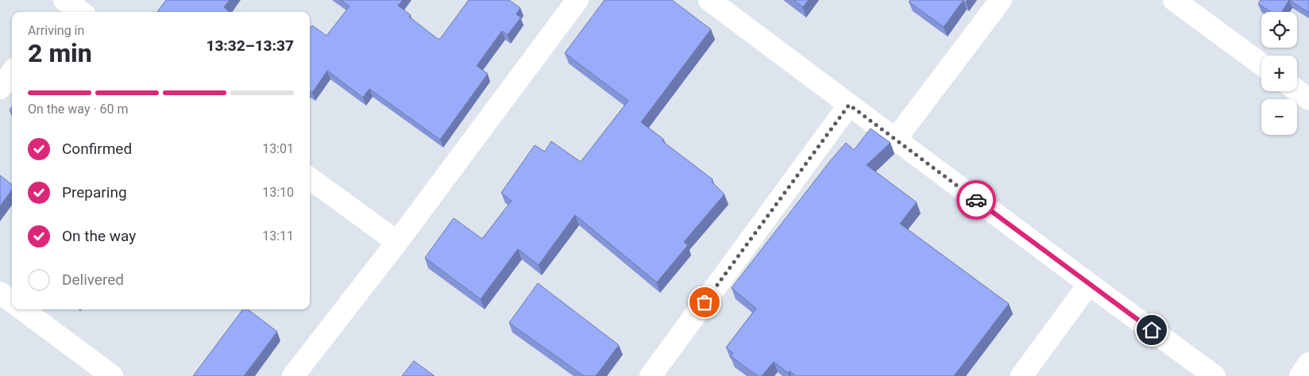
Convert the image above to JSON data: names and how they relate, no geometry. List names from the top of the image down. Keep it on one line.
{"page":{"map_buttons":["+","−"],"heading":["2 min","Arriving in","13:32–13:37"],"bar":"On the way · 60 m","list":[["Confirmed","13:01"],["Preparing","13:10"],["On the way","13:11"],"Delivered"]}}
